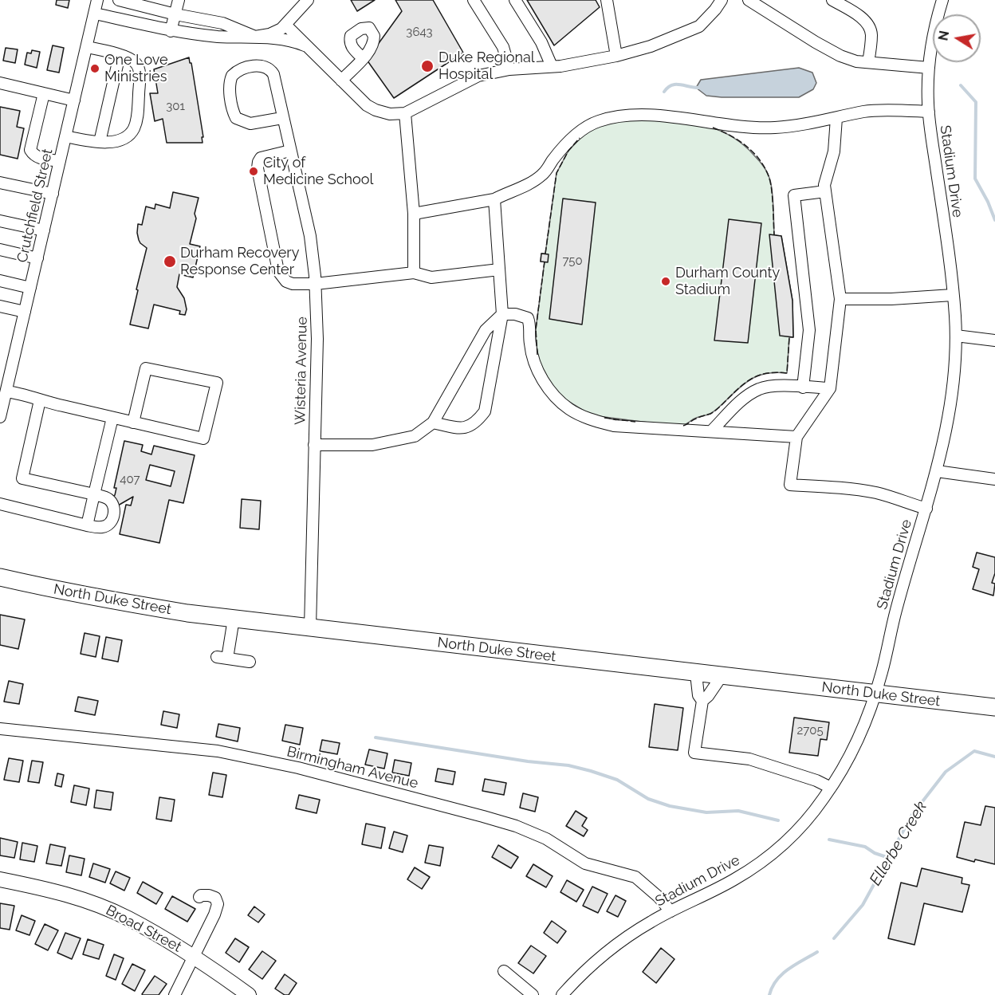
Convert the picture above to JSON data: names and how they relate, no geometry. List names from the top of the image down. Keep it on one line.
{"streets":{"highway":["North Duke Street"],"main road":["Broad Street"],"street":["Stadium Drive","Crutchfield Street","Wisteria Avenue","Birmingham Avenue"]},"crossings":[["Stadium Drive","North Duke Street"],["Stadium Drive","Birmingham Avenue"],["Wisteria Avenue","North Duke Street"]],"water":["Ellerbe Creek"],"places":["Duke Regional Hospital","One Love Ministries","City of Medicine School","Durham Recovery Response Center","Durham County Stadium"],"house_numbers":["3643","301","750","407","2705"],"north":"left"}
